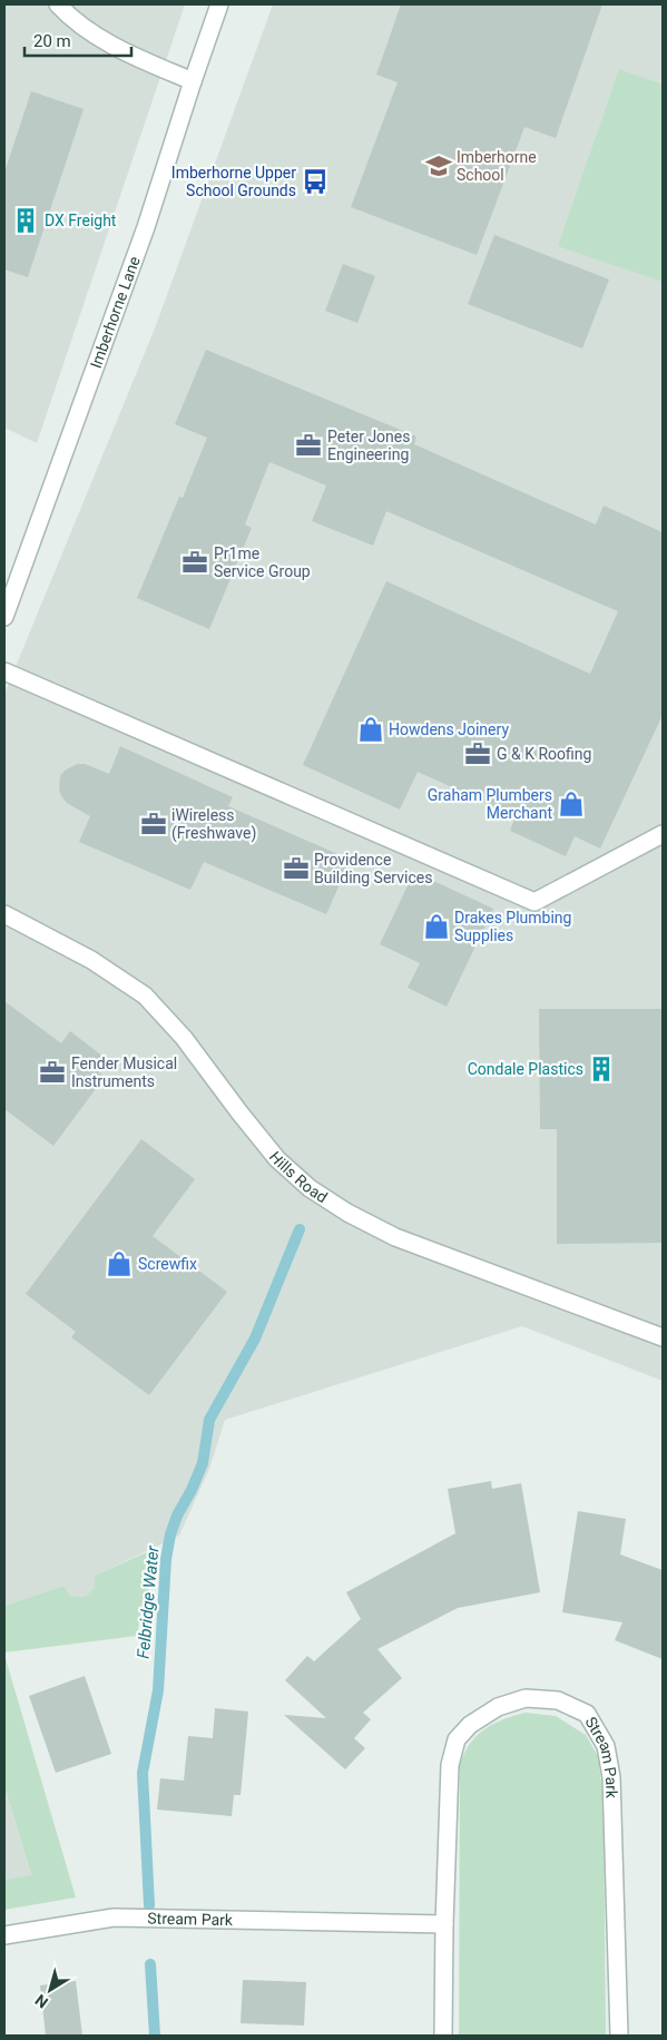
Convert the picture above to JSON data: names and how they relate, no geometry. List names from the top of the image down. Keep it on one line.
{"streets":{"street":["Imberhorne Lane","Hills Road","Stream Park"]},"water":["Felbridge Water"],"places":{"school or university":["Imberhorne School"],"bus stop":["Imberhorne Upper School Grounds"],"building":["DX Freight","Condale Plastics"],"office":["Peter Jones Engineering","Pr1me Service Group","G & K Roofing","iWireless (Freshwave)","Providence Building Services","Fender Musical Instruments"],"shop":["Howdens Joinery","Graham Plumbers Merchant","Drakes Plumbing Supplies","Screwfix"]},"scale_bar":"20 m","north":"bottom left"}
